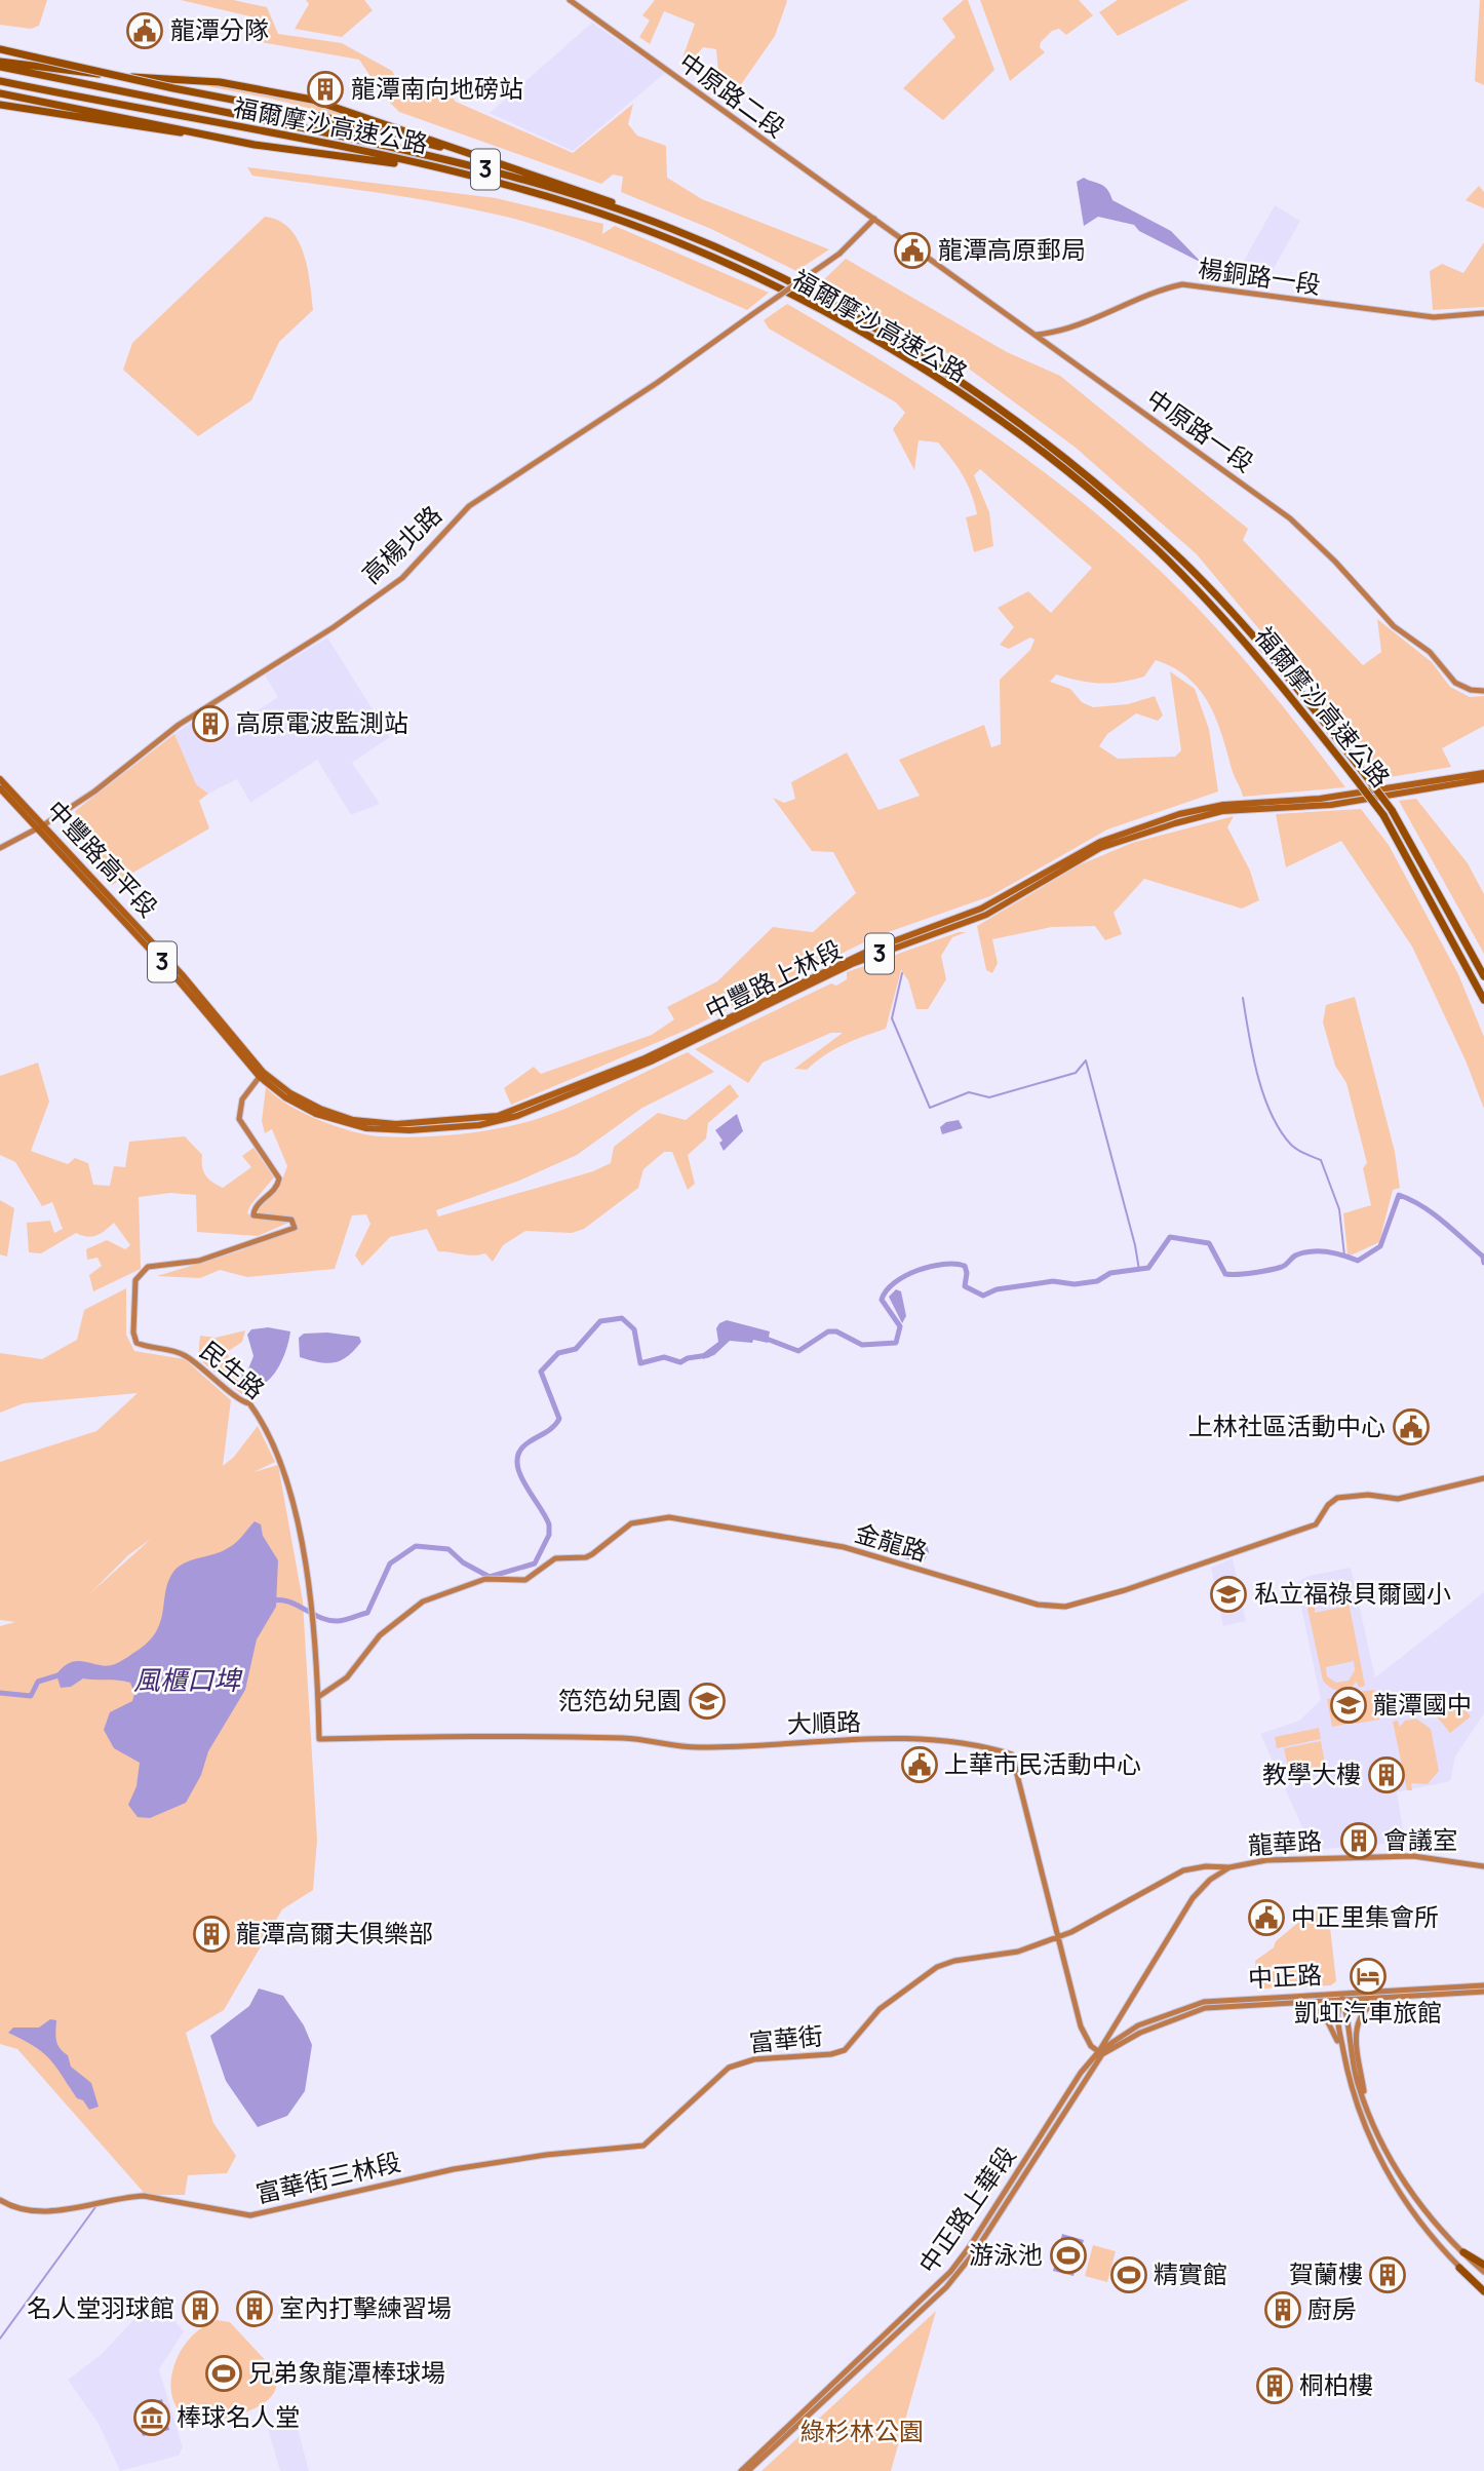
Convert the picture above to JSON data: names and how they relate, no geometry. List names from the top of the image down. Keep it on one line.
{"streets":{"highway":["福爾摩沙高速公路","3"],"main road":["中豐路高平段","中豐路上林段"],"street":["中原路二段","楊銅路一段","中原路一段","高楊北路","民生路","金龍路","大順路","龍華路","中正路","富華街","富華街三林段","中正路上華段"]},"crossings":[["中原路二段","中原路一段"],["中原路二段","高楊北路"],["楊銅路一段","中原路一段"],["中原路一段","高楊北路"],["高楊北路","中豐路高平段"],["中豐路高平段","中豐路上林段"],["中豐路高平段","民生路"],["民生路","金龍路"],["民生路","大順路"],["大順路","龍華路"],["大順路","中正路"],["大順路","富華街"],["大順路","中正路上華段"],["龍華路","中正路"],["龍華路","富華街"],["龍華路","中正路上華段"],["中正路","中正路上華段"],["富華街","富華街三林段"]],"water":["風櫃口埤"],"parks":["綠杉林公園"],"places":{"public building":["龍潭分隊","龍潭高原郵局","上林社區活動中心","上華市民活動中心","中正里集會所"],"building":["龍潭南向地磅站","高原電波監測站","教學大樓","會議室","龍潭高爾夫俱樂部","賀蘭樓","名人堂羽球館","室內打擊練習場","廚房","桐柏樓"],"school or university":["私立福祿貝爾國小","笵笵幼兒園","龍潭國中"],"hotel":["凱虹汽車旅館"],"sports":["游泳池","精實館","兄弟象龍潭棒球場"],"museum":["棒球名人堂"]}}
